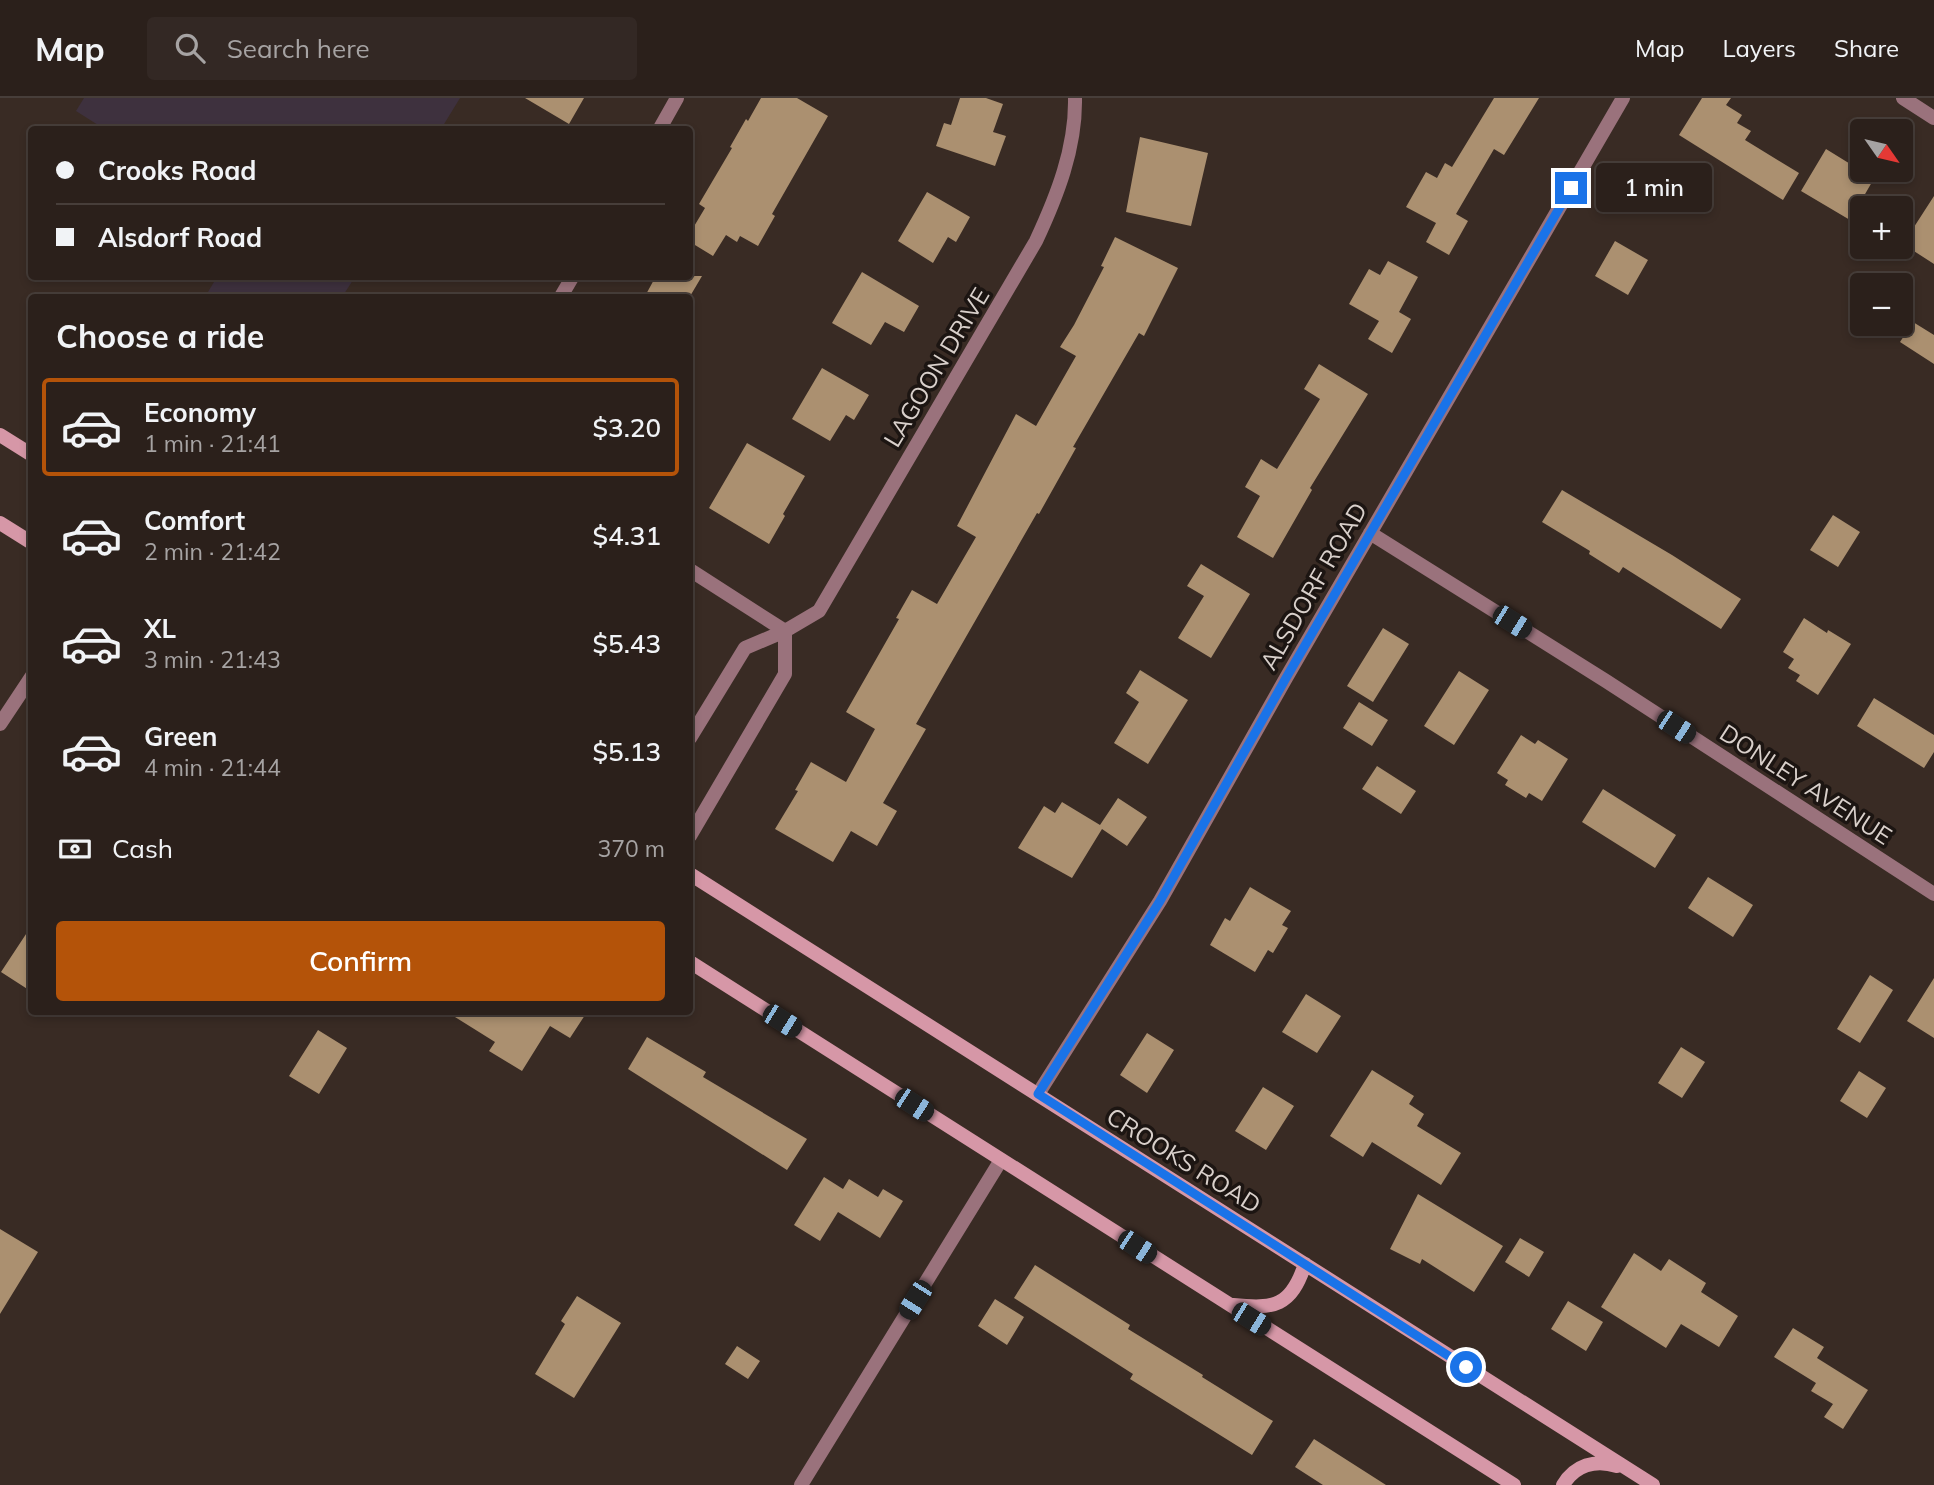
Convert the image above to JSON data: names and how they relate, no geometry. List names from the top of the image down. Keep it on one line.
{"streets":{"main road":["CROOKS ROAD"],"street":["LAGOON DRIVE","ALSDORF ROAD","DONLEY AVENUE"]},"crossings":[["ALSDORF ROAD","DONLEY AVENUE"],["ALSDORF ROAD","CROOKS ROAD"]],"north":"bottom right","page":{"header":"Map","search":"Search here","nav":["Map","Layers","Share"],"map_buttons":["+","−"],"banner":["Crooks Road","Alsdorf Road"],"bubble":"1 min","heading":"Choose a ride","list":[{"name":"Economy","note":"1 min · 21:41","value":"$3.20"},{"name":"Comfort","note":"2 min · 21:42","value":"$4.31"},{"name":"XL","note":"3 min · 21:43","value":"$5.43"},{"name":"Green","note":"4 min · 21:44","value":"$5.13"}],"pay":["Cash","370 m"],"buttons":"Confirm"}}
